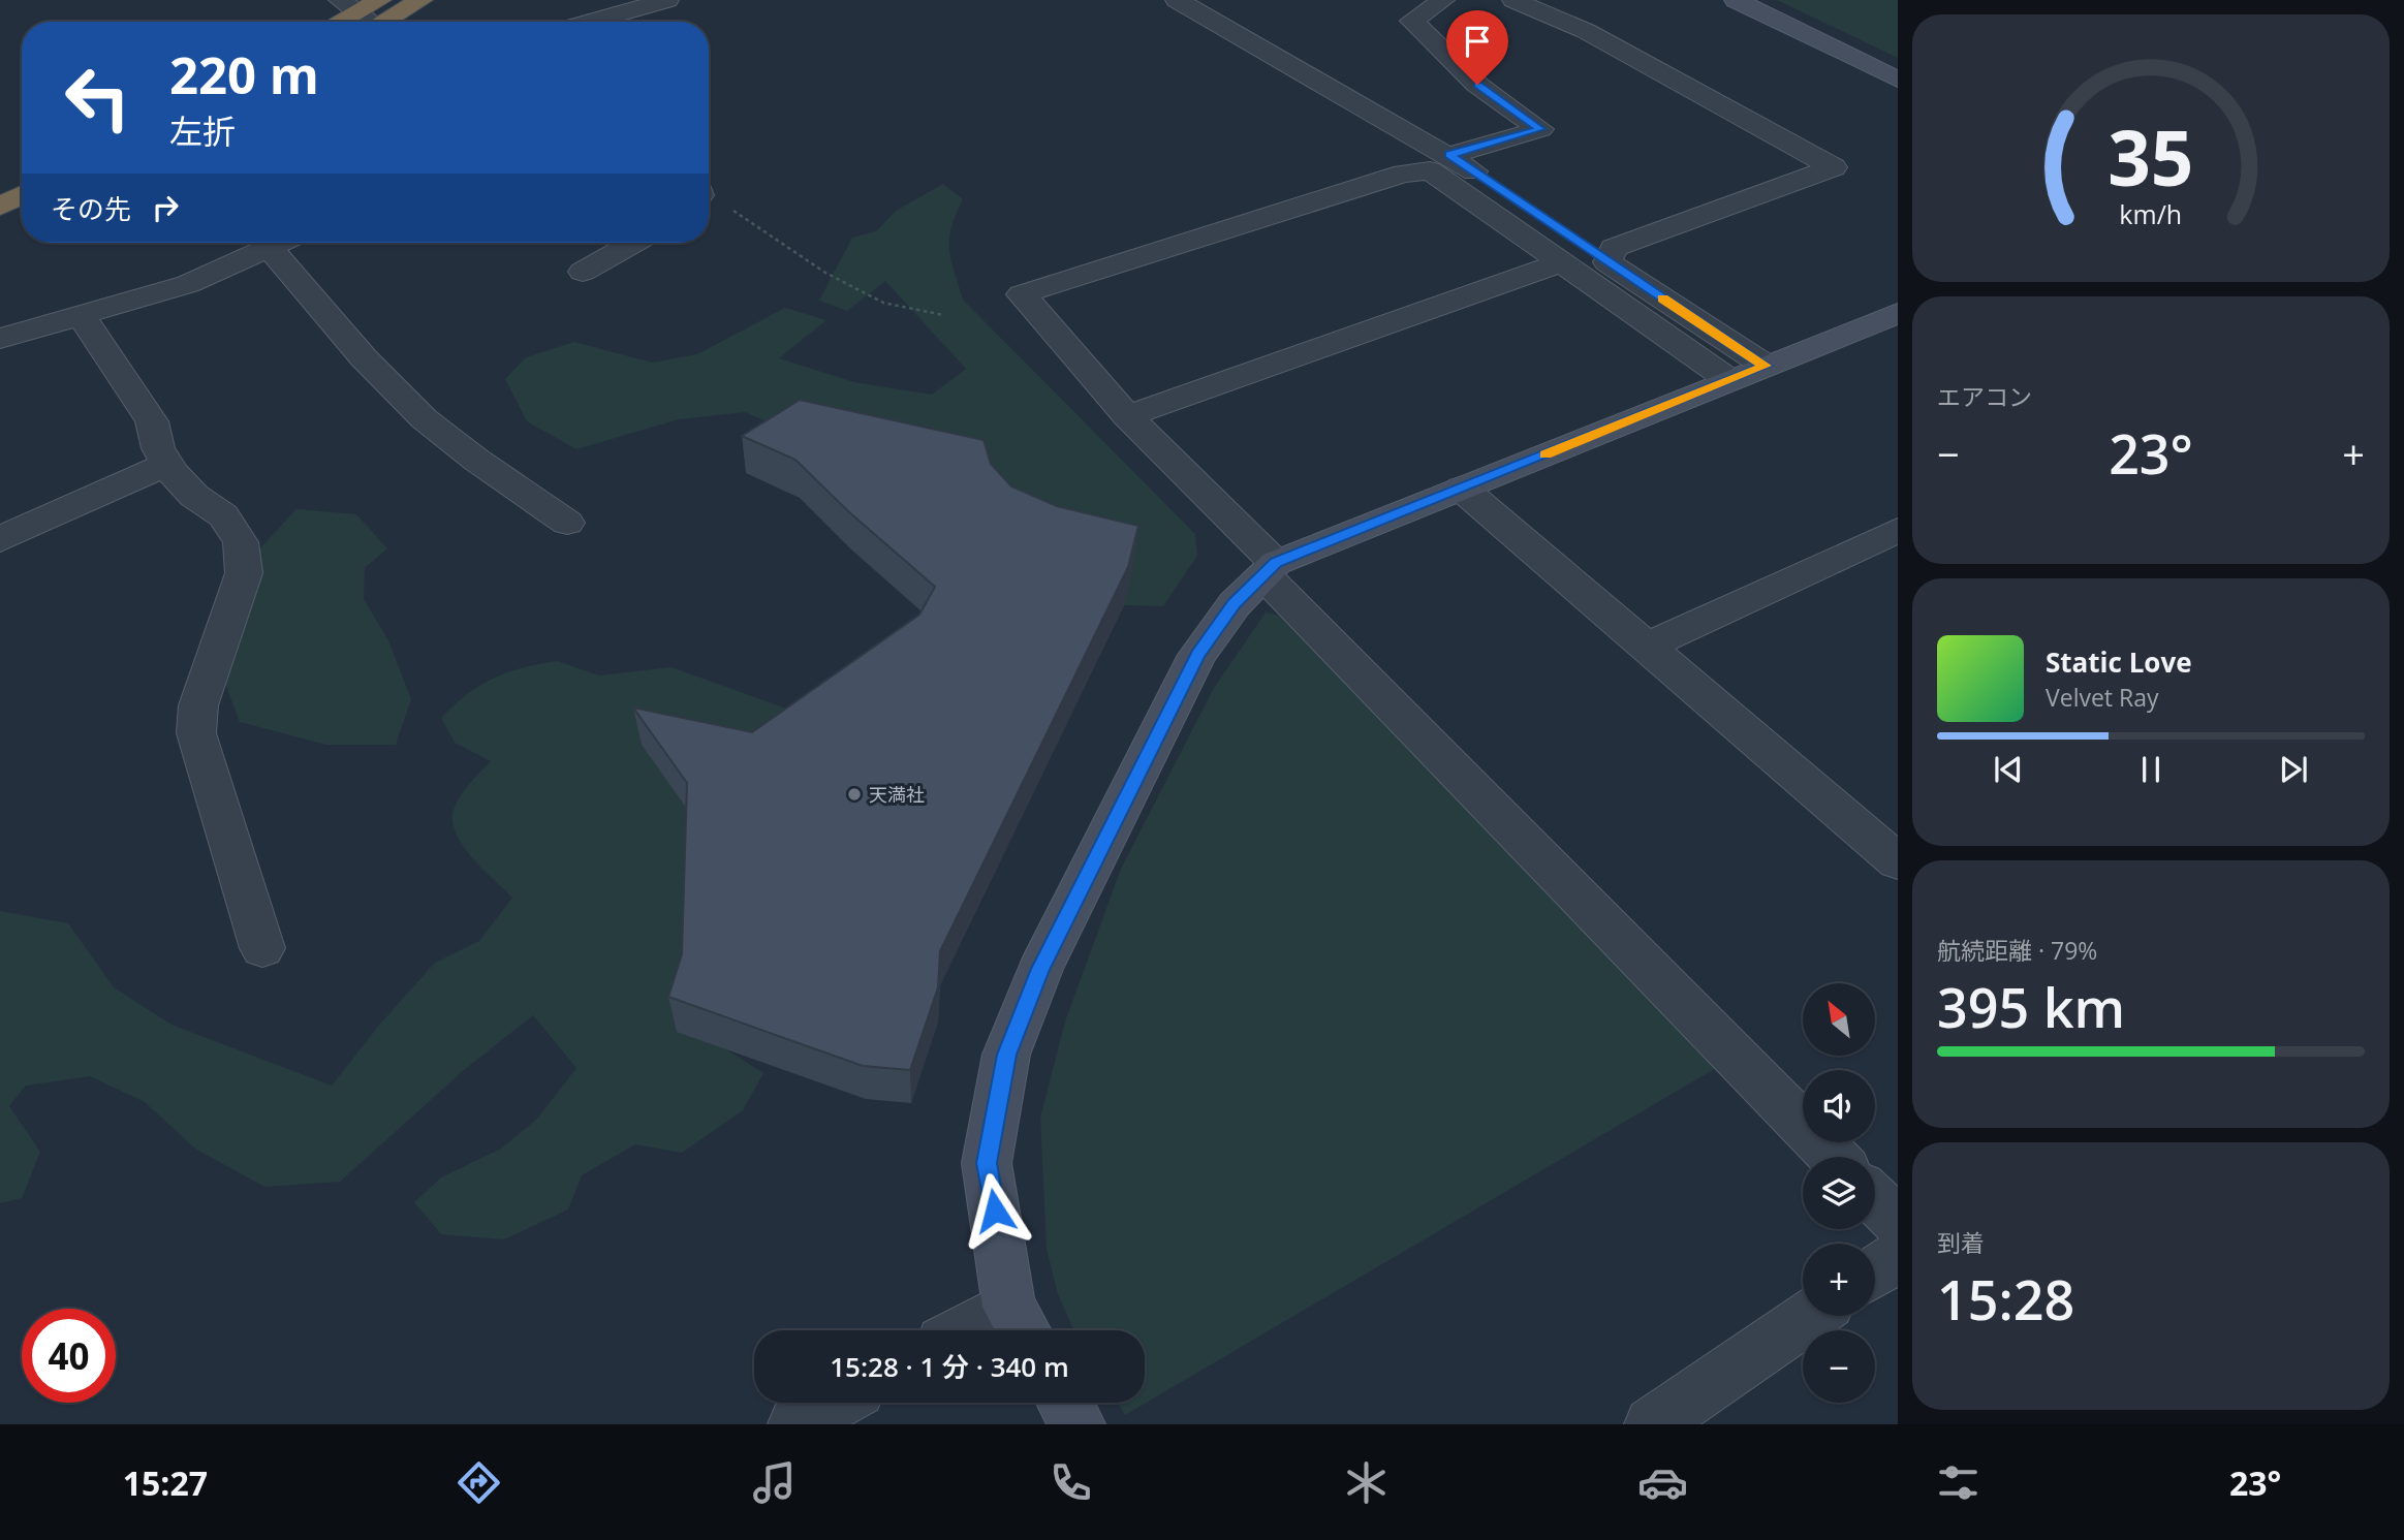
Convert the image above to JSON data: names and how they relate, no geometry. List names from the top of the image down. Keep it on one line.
{"places":["天満社"],"north":"top left","page":{"turn":["220 m","左折"],"then":"その先","tile":["エアコン",["航続距離 · 79%","395 km"],["到着","15:28"]],"heat":["−","23°","+"],"song":["Static Love","Velvet Ray"],"map_buttons":["+","−"],"limit":"40","trip":"15:28 · 1 分 · 340 m","tabs":["15:27","23°"],"gauge":["35","km/h"]}}
